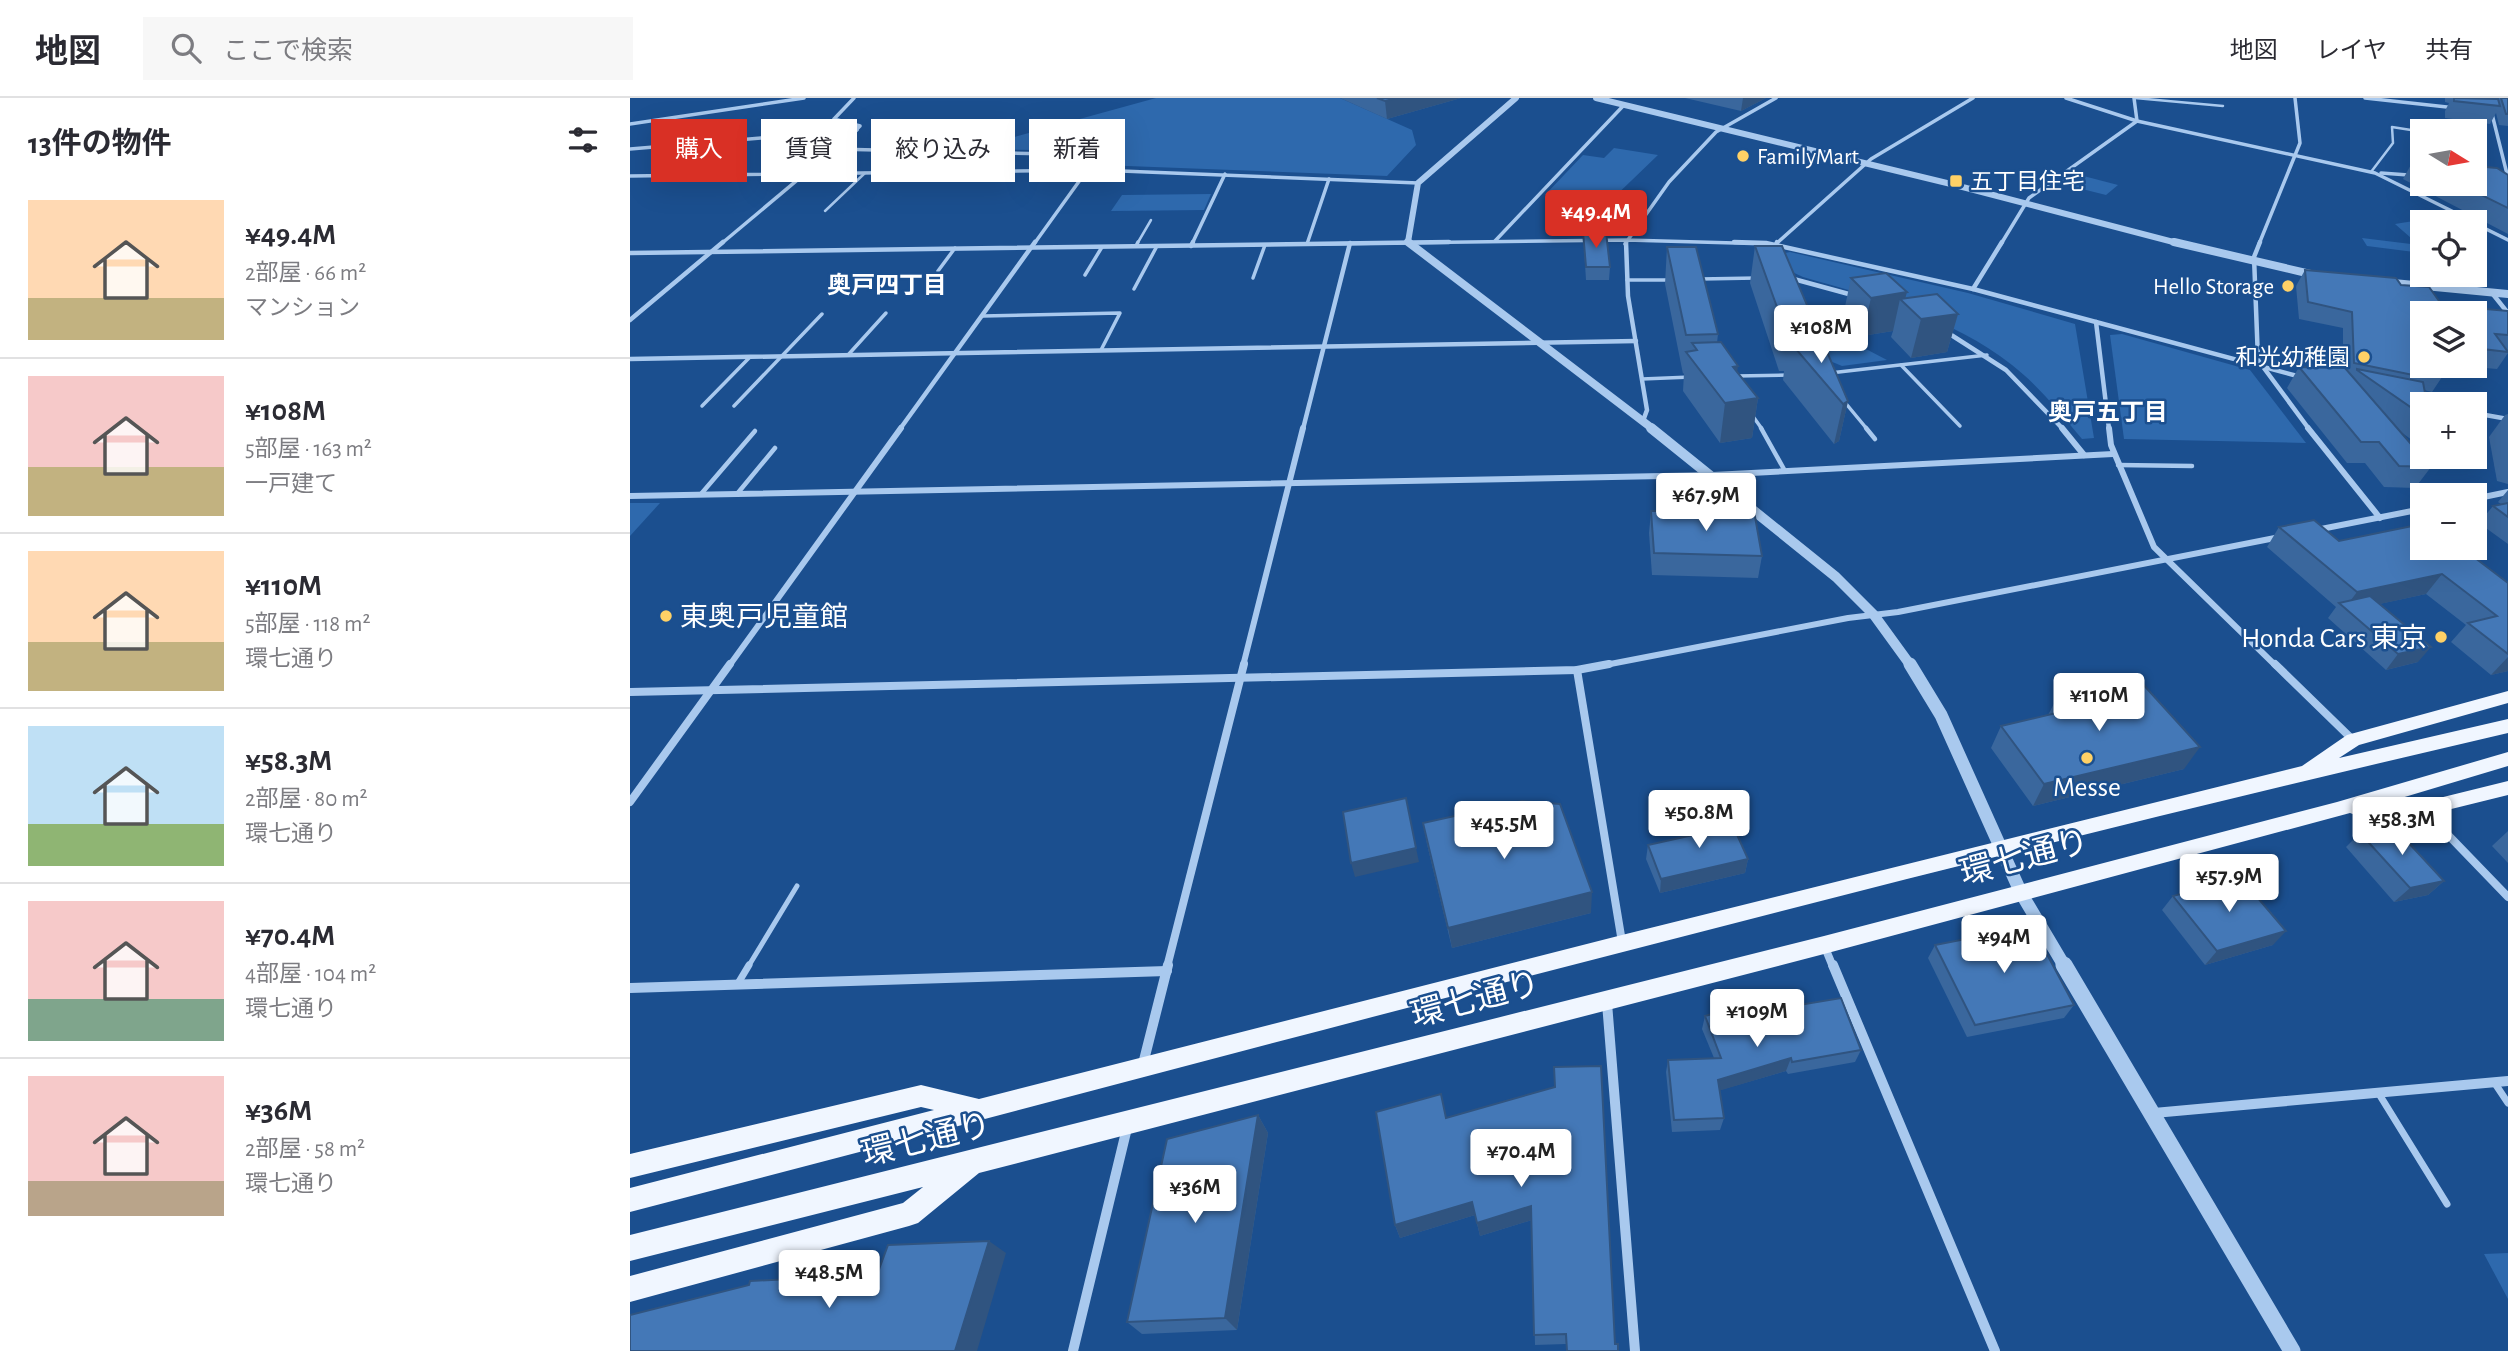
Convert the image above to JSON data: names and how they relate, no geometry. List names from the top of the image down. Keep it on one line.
{"streets":{"main road":["環七通り"]},"districts":["奥戸四丁目","奥戸五丁目"],"places":{"other":["FamilyMart","Hello Storage","和光幼稚園","東奥戸児童館","Honda Cars 東京","Messe"],"transit":["五丁目住宅"]},"north":"right","page":{"header":"地図","search":"ここで検索","nav":["地図","レイヤ","共有"],"heading":"13件の物件","map_buttons":["+","−"],"chip":["購入","賃貸","絞り込み","新着"],"list":[{"name":"¥49.4M","note":"2部屋 · 66 m² · マンション"},{"name":"¥108M","note":"5部屋 · 163 m² · 一戸建て"},{"name":"¥110M","note":"5部屋 · 118 m² · 環七通り"},{"name":"¥58.3M","note":"2部屋 · 80 m² · 環七通り"},{"name":"¥70.4M","note":"4部屋 · 104 m² · 環七通り"},{"name":"¥36M","note":"2部屋 · 58 m² · 環七通り"}],"price":["¥49.4M","¥108M","¥67.9M","¥110M","¥50.8M","¥58.3M","¥45.5M","¥57.9M","¥94M","¥109M","¥70.4M","¥36M","¥48.5M"]}}
